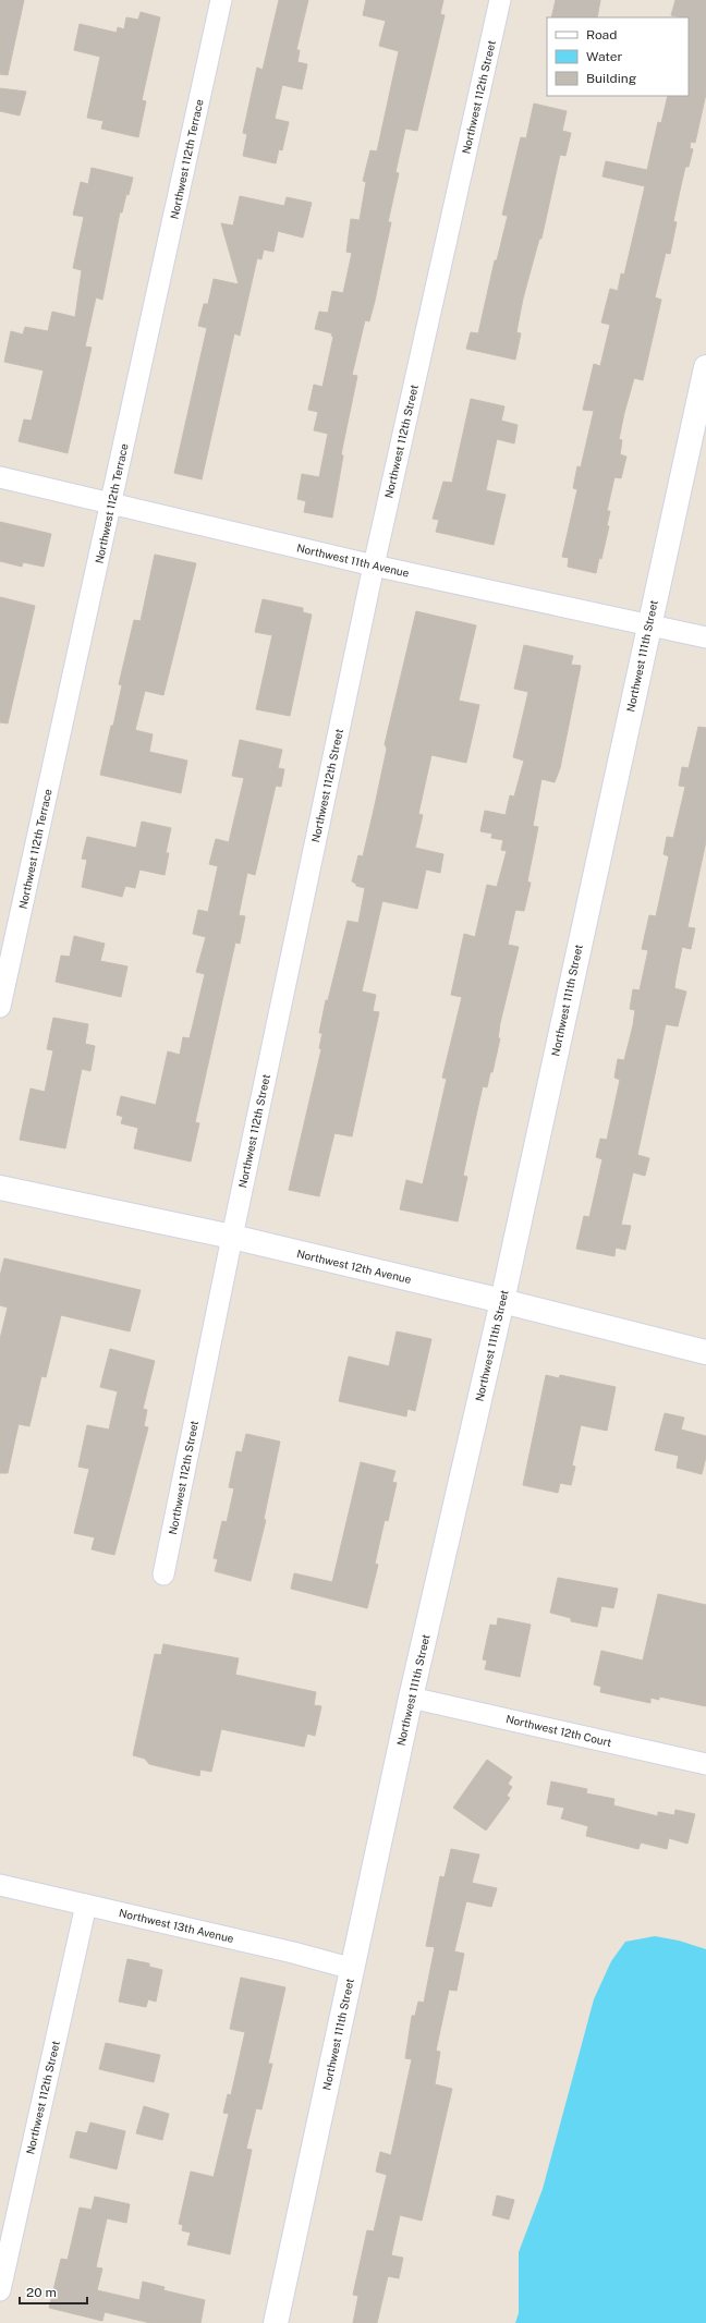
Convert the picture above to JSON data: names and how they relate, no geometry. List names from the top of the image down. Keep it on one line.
{"streets":{"street":["Northwest 112th Street","Northwest 112th Terrace","Northwest 11th Avenue","Northwest 111th Street","Northwest 12th Avenue","Northwest 12th Court","Northwest 13th Avenue"]},"crossings":[["Northwest 112th Street","Northwest 11th Avenue"],["Northwest 112th Street","Northwest 12th Avenue"],["Northwest 112th Street","Northwest 13th Avenue"],["Northwest 112th Terrace","Northwest 11th Avenue"],["Northwest 11th Avenue","Northwest 111th Street"],["Northwest 111th Street","Northwest 12th Avenue"],["Northwest 111th Street","Northwest 12th Court"],["Northwest 111th Street","Northwest 13th Avenue"]],"legend":["Road","Water","Building"],"scale_bar":"20 m"}
